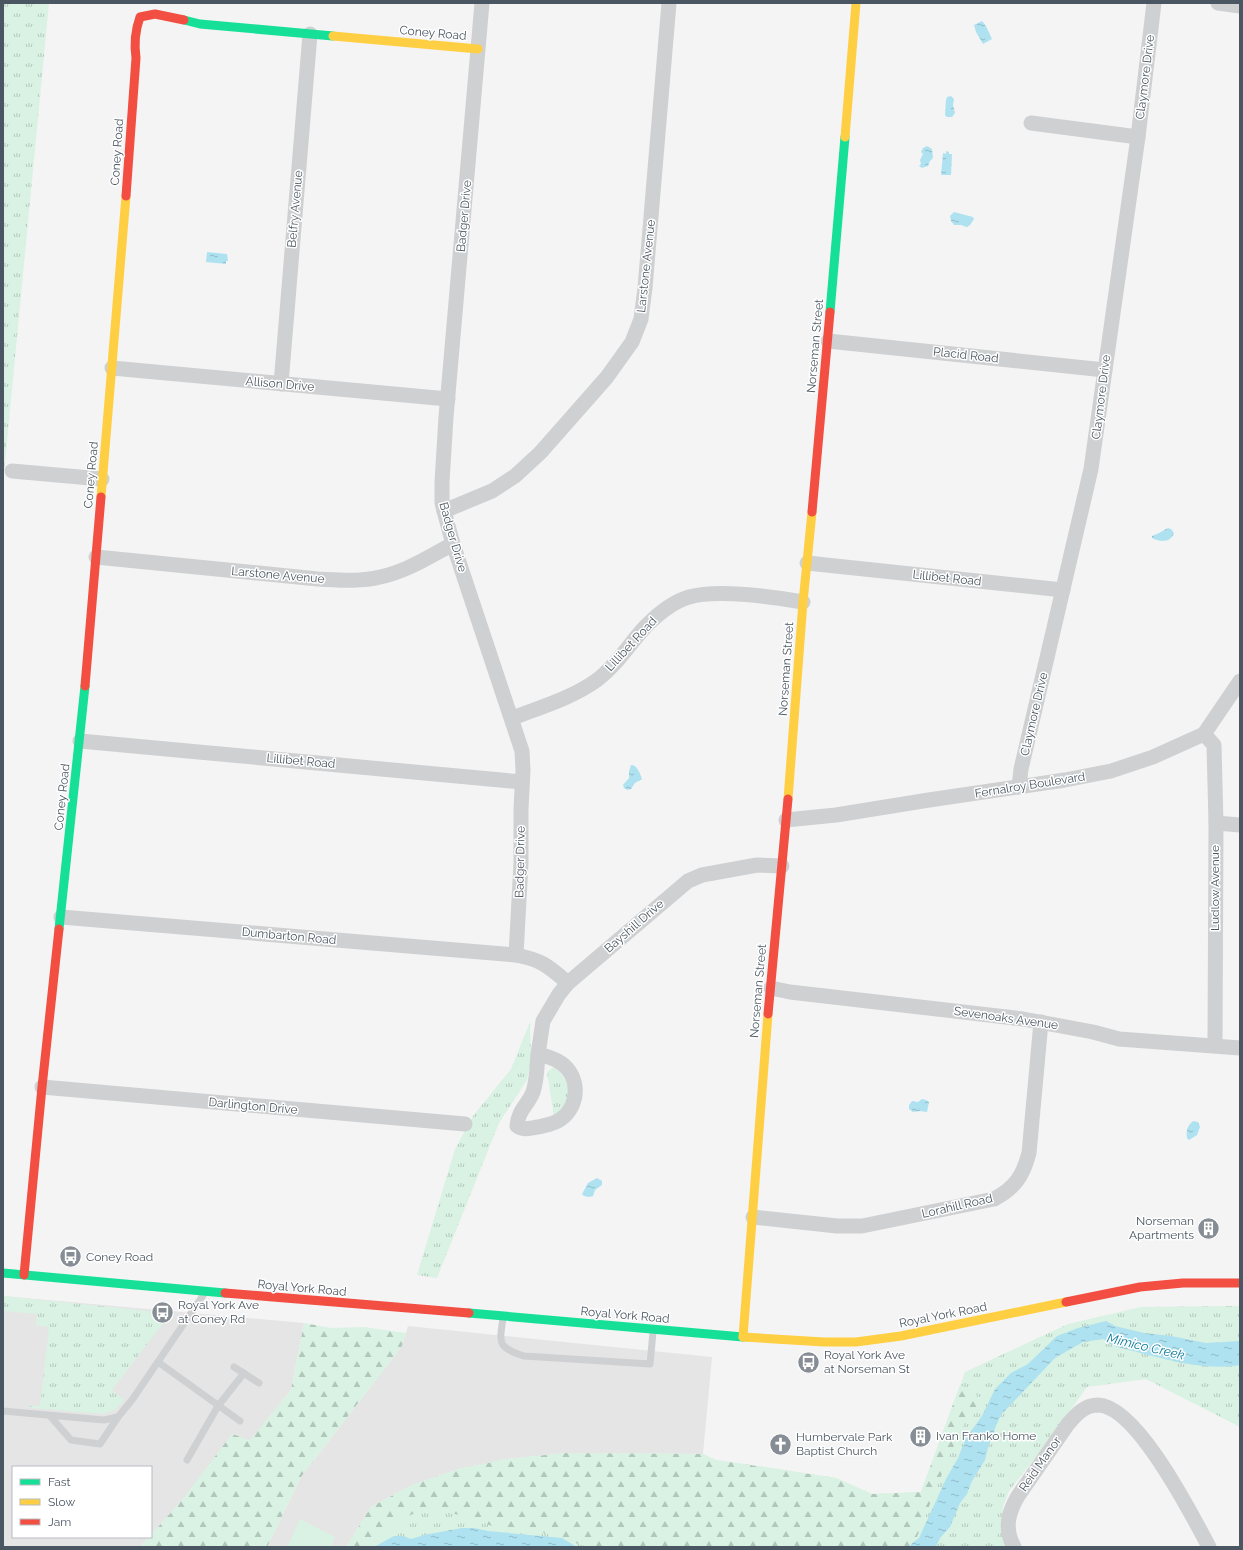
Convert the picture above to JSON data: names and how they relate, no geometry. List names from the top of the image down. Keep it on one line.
{"streets":{"street":["Coney Road","Claymore Drive","Belfry Avenue","Badger Drive","Larstone Avenue","Norseman Street","Placid Road","Allison Drive","Lillibet Road","Fernalroy Boulevard","Ludlow Avenue","Bayshill Drive","Dumbarton Road","Sevenoaks Avenue","Darlington Drive","Lorahill Road","Royal York Road","Reid Manor"]},"crossings":[["Coney Road","Belfry Avenue"],["Coney Road","Badger Drive"],["Coney Road","Larstone Avenue"],["Coney Road","Allison Drive"],["Coney Road","Lillibet Road"],["Coney Road","Dumbarton Road"],["Coney Road","Darlington Drive"],["Coney Road","Royal York Road"],["Claymore Drive","Placid Road"],["Claymore Drive","Lillibet Road"],["Claymore Drive","Fernalroy Boulevard"],["Belfry Avenue","Allison Drive"],["Badger Drive","Larstone Avenue"],["Badger Drive","Allison Drive"],["Badger Drive","Lillibet Road"],["Badger Drive","Dumbarton Road"],["Norseman Street","Placid Road"],["Norseman Street","Lillibet Road"],["Norseman Street","Fernalroy Boulevard"],["Norseman Street","Bayshill Drive"],["Norseman Street","Sevenoaks Avenue"],["Norseman Street","Lorahill Road"],["Norseman Street","Royal York Road"],["Fernalroy Boulevard","Ludlow Avenue"],["Ludlow Avenue","Sevenoaks Avenue"],["Sevenoaks Avenue","Lorahill Road"]],"water":["Mimico Creek"],"places":{"building":["Norseman Apartments","Ivan Franko Home"],"bus stop":["Coney Road","Royal York Ave at Coney Rd","Royal York Ave at Norseman St"],"church":["Humbervale Park Baptist Church"]},"legend":["Fast","Slow","Jam"]}
